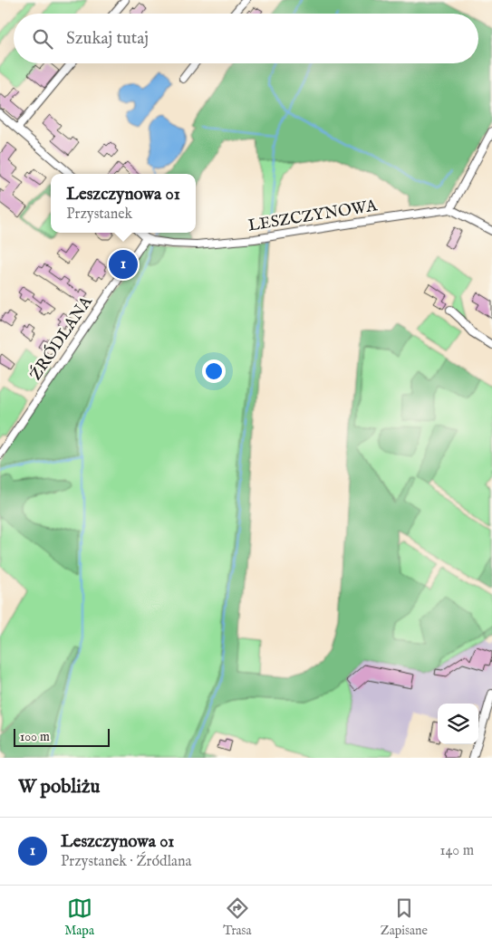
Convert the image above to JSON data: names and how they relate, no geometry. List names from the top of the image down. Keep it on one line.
{"streets":{"street":["LESZCZYNOWA","ŹRÓDLANA"]},"crossings":[["LESZCZYNOWA","ŹRÓDLANA"]],"scale_bar":"100 m","page":{"search":"Szukaj tutaj","popup":["Leszczynowa 01","Przystanek"],"pins":"1","scale":"100 m","heading":"W pobliżu","list":[{"mark":"1","name":"Leszczynowa 01","note":"Przystanek · Źródlana","value":"140 m"}],"nav":["Mapa","Trasa","Zapisane"]}}
